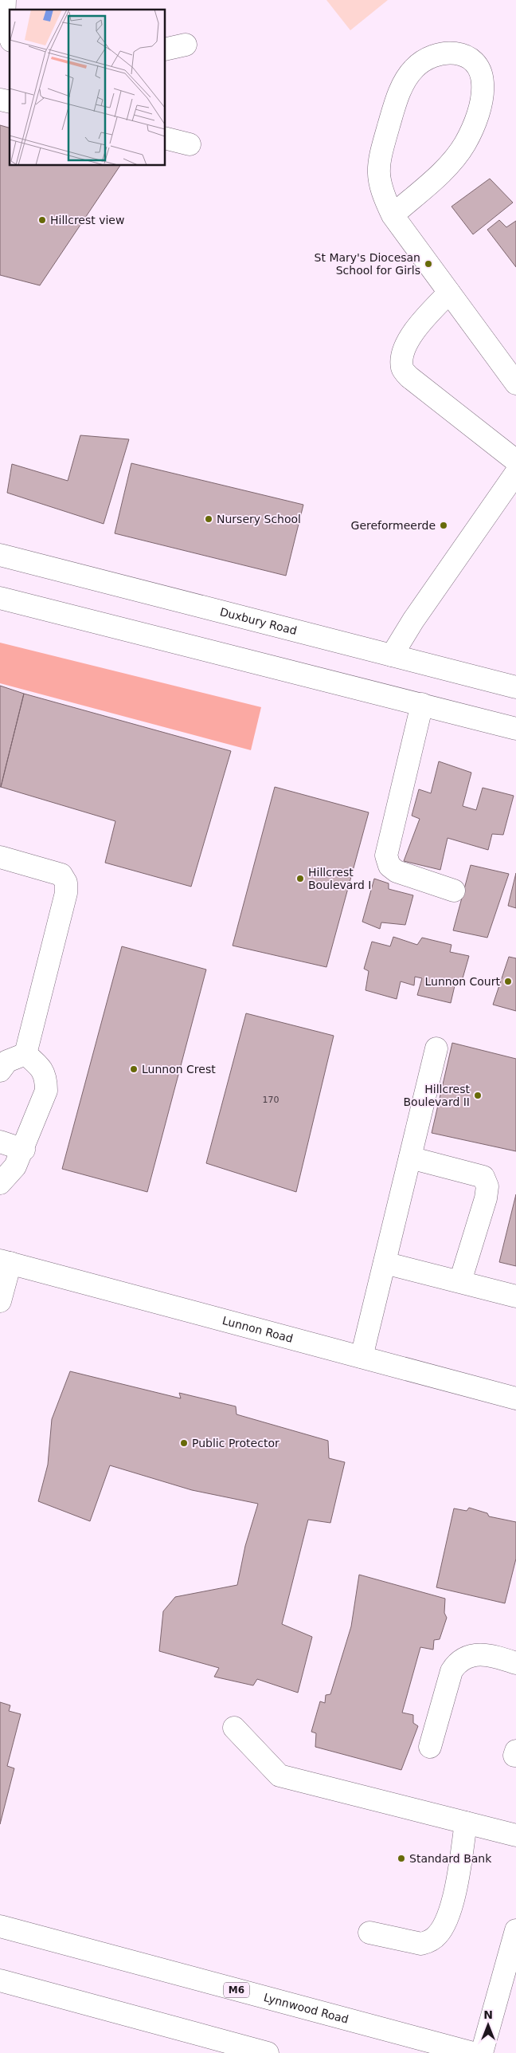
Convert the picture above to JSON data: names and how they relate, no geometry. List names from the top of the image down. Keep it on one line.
{"streets":{"main road":["Duxbury Road","Lunnon Road","M6","Lynnwood Road"]},"places":["Hillcrest view","St Mary's Diocesan School for Girls","Nursery School","Gereformeerde","Hillcrest Boulevard I","Lunnon Court","Lunnon Crest","Hillcrest Boulevard II","Public Protector","Standard Bank"],"house_numbers":["170"],"north":"top"}
